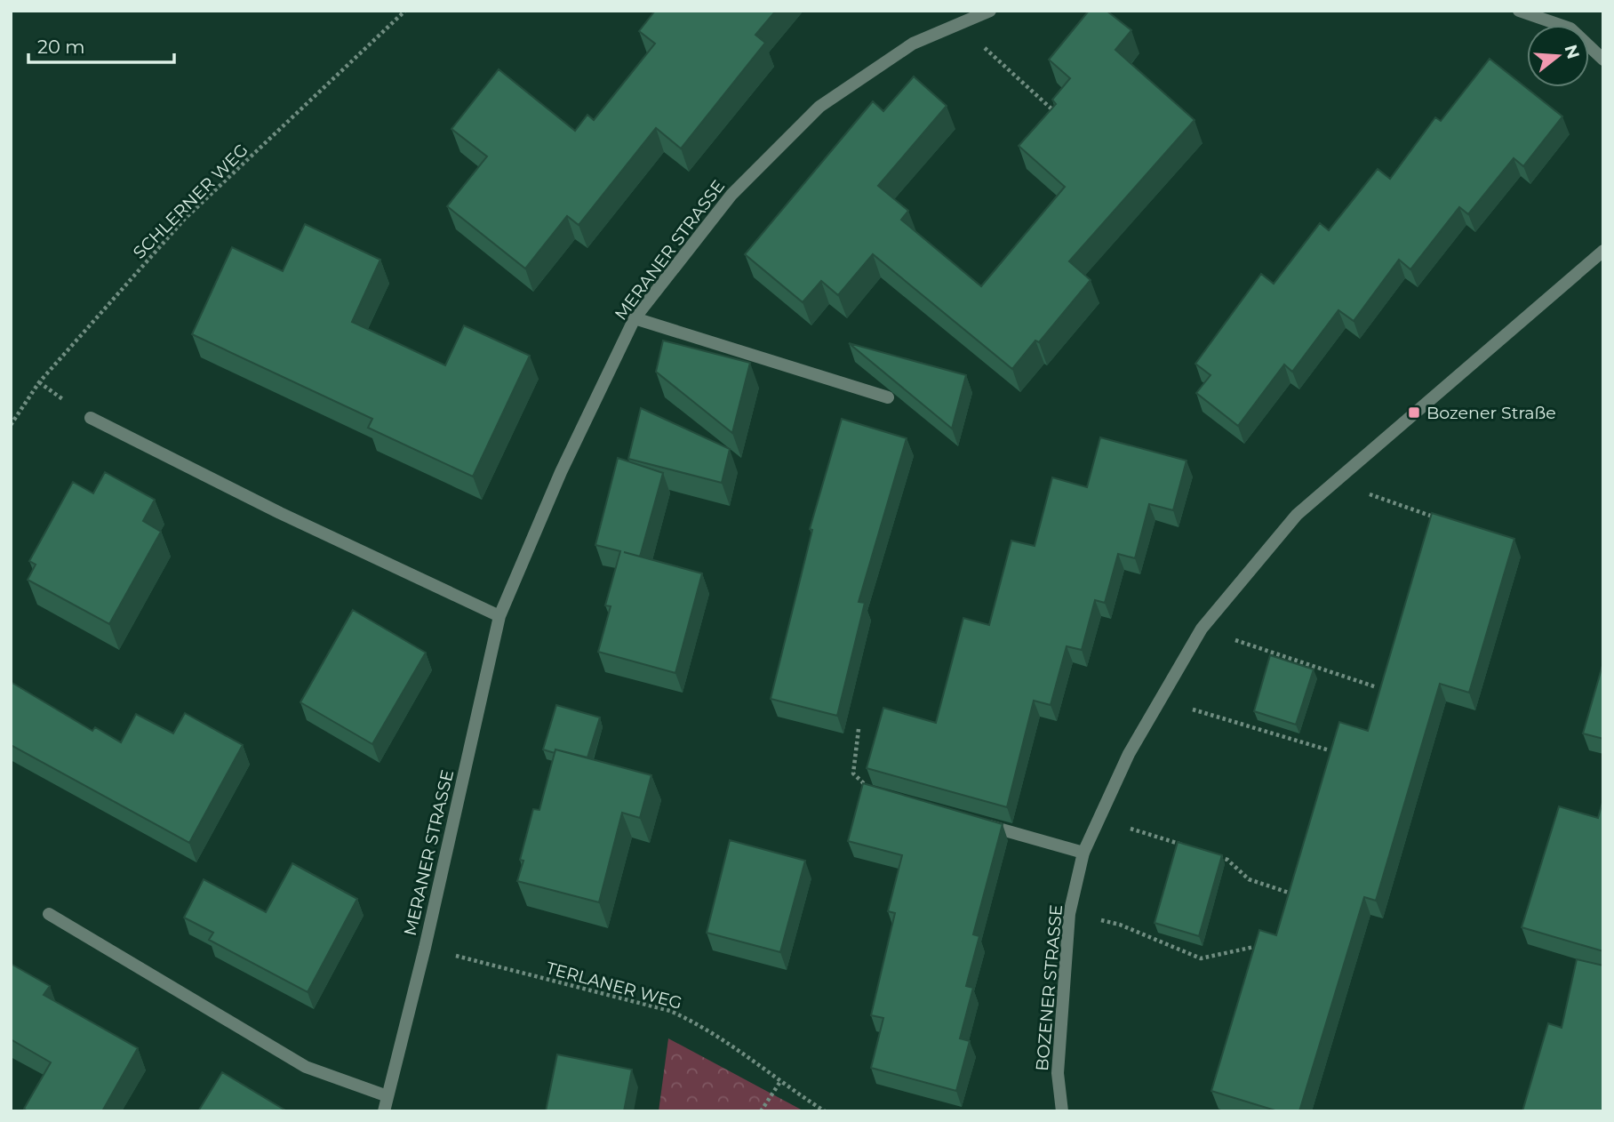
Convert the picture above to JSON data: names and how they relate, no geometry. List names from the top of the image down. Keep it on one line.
{"streets":{"street":["MERANER STRASSE","BOZENER STRASSE"],"path":["SCHLERNER WEG","TERLANER WEG"]},"crossings":[["MERANER STRASSE","TERLANER WEG"]],"places":{"transit":["Bozener Straße"]},"scale_bar":"20 m","north":"right"}
